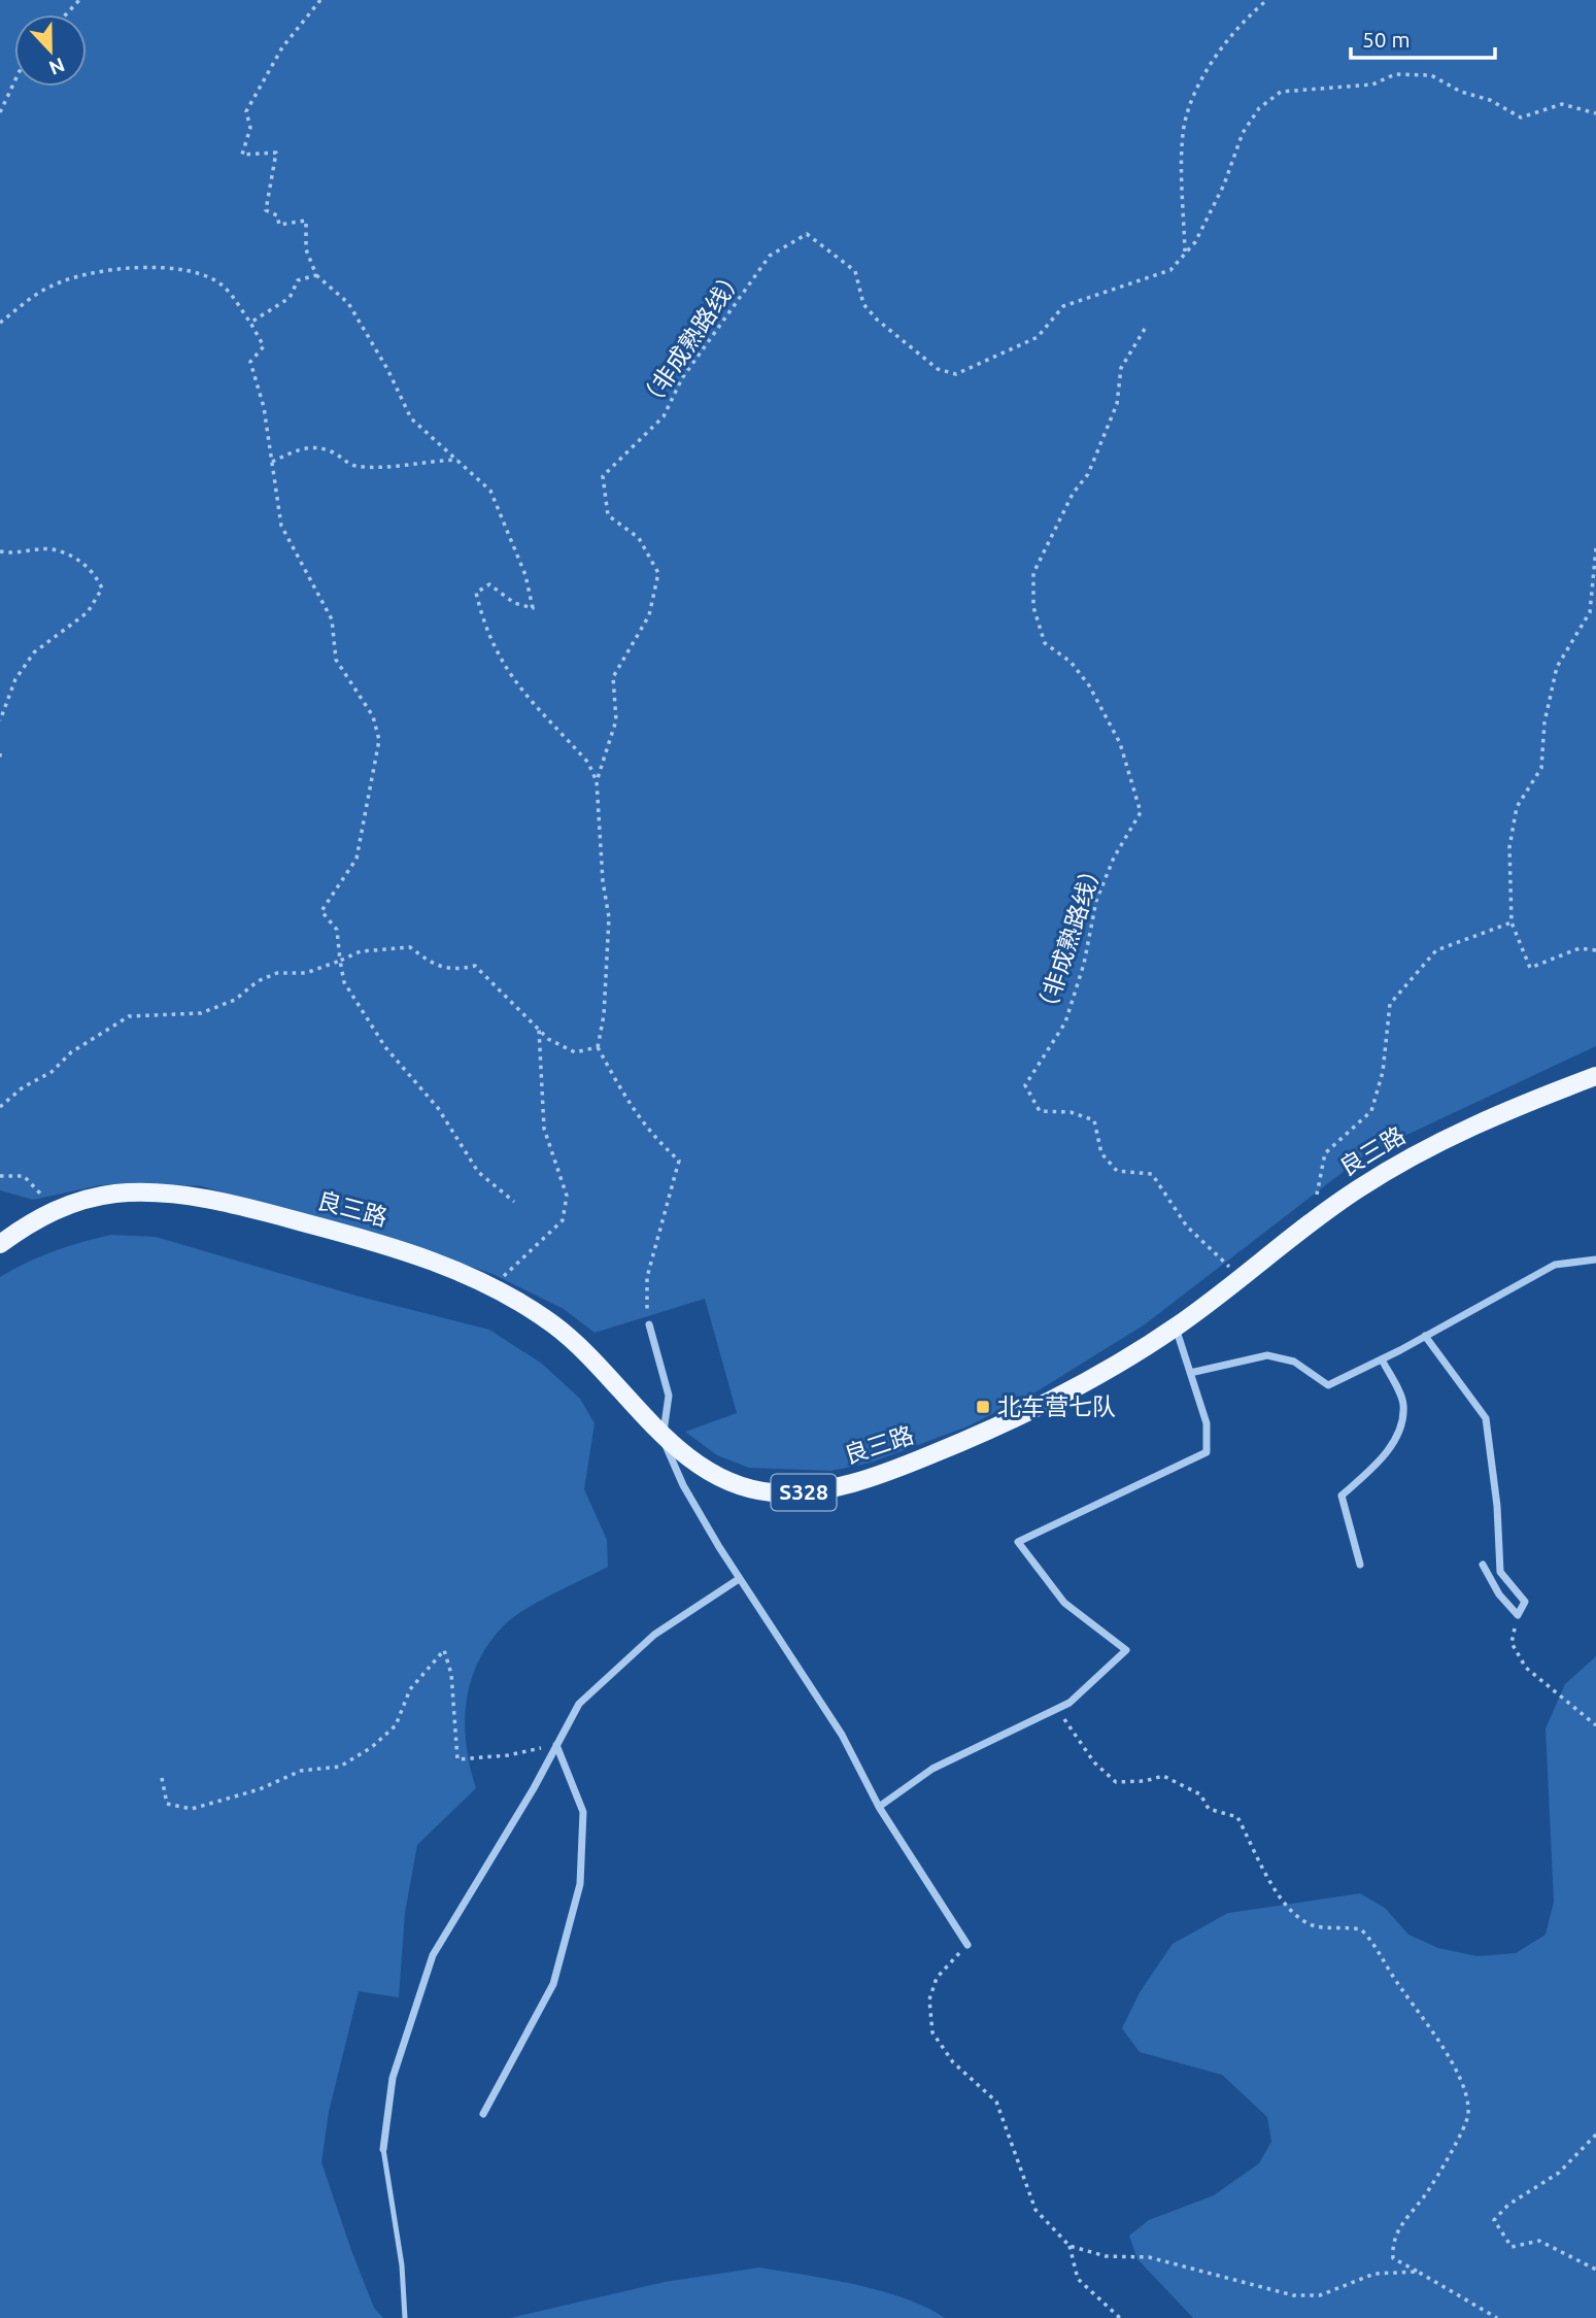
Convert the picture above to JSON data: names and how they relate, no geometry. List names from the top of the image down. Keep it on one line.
{"streets":{"main road":["良三路","S328"],"path":["（非成熟路线）"]},"crossings":[["（非成熟路线）","良三路"]],"places":{"transit":["北车营七队"]},"scale_bar":"50 m","north":"bottom"}
